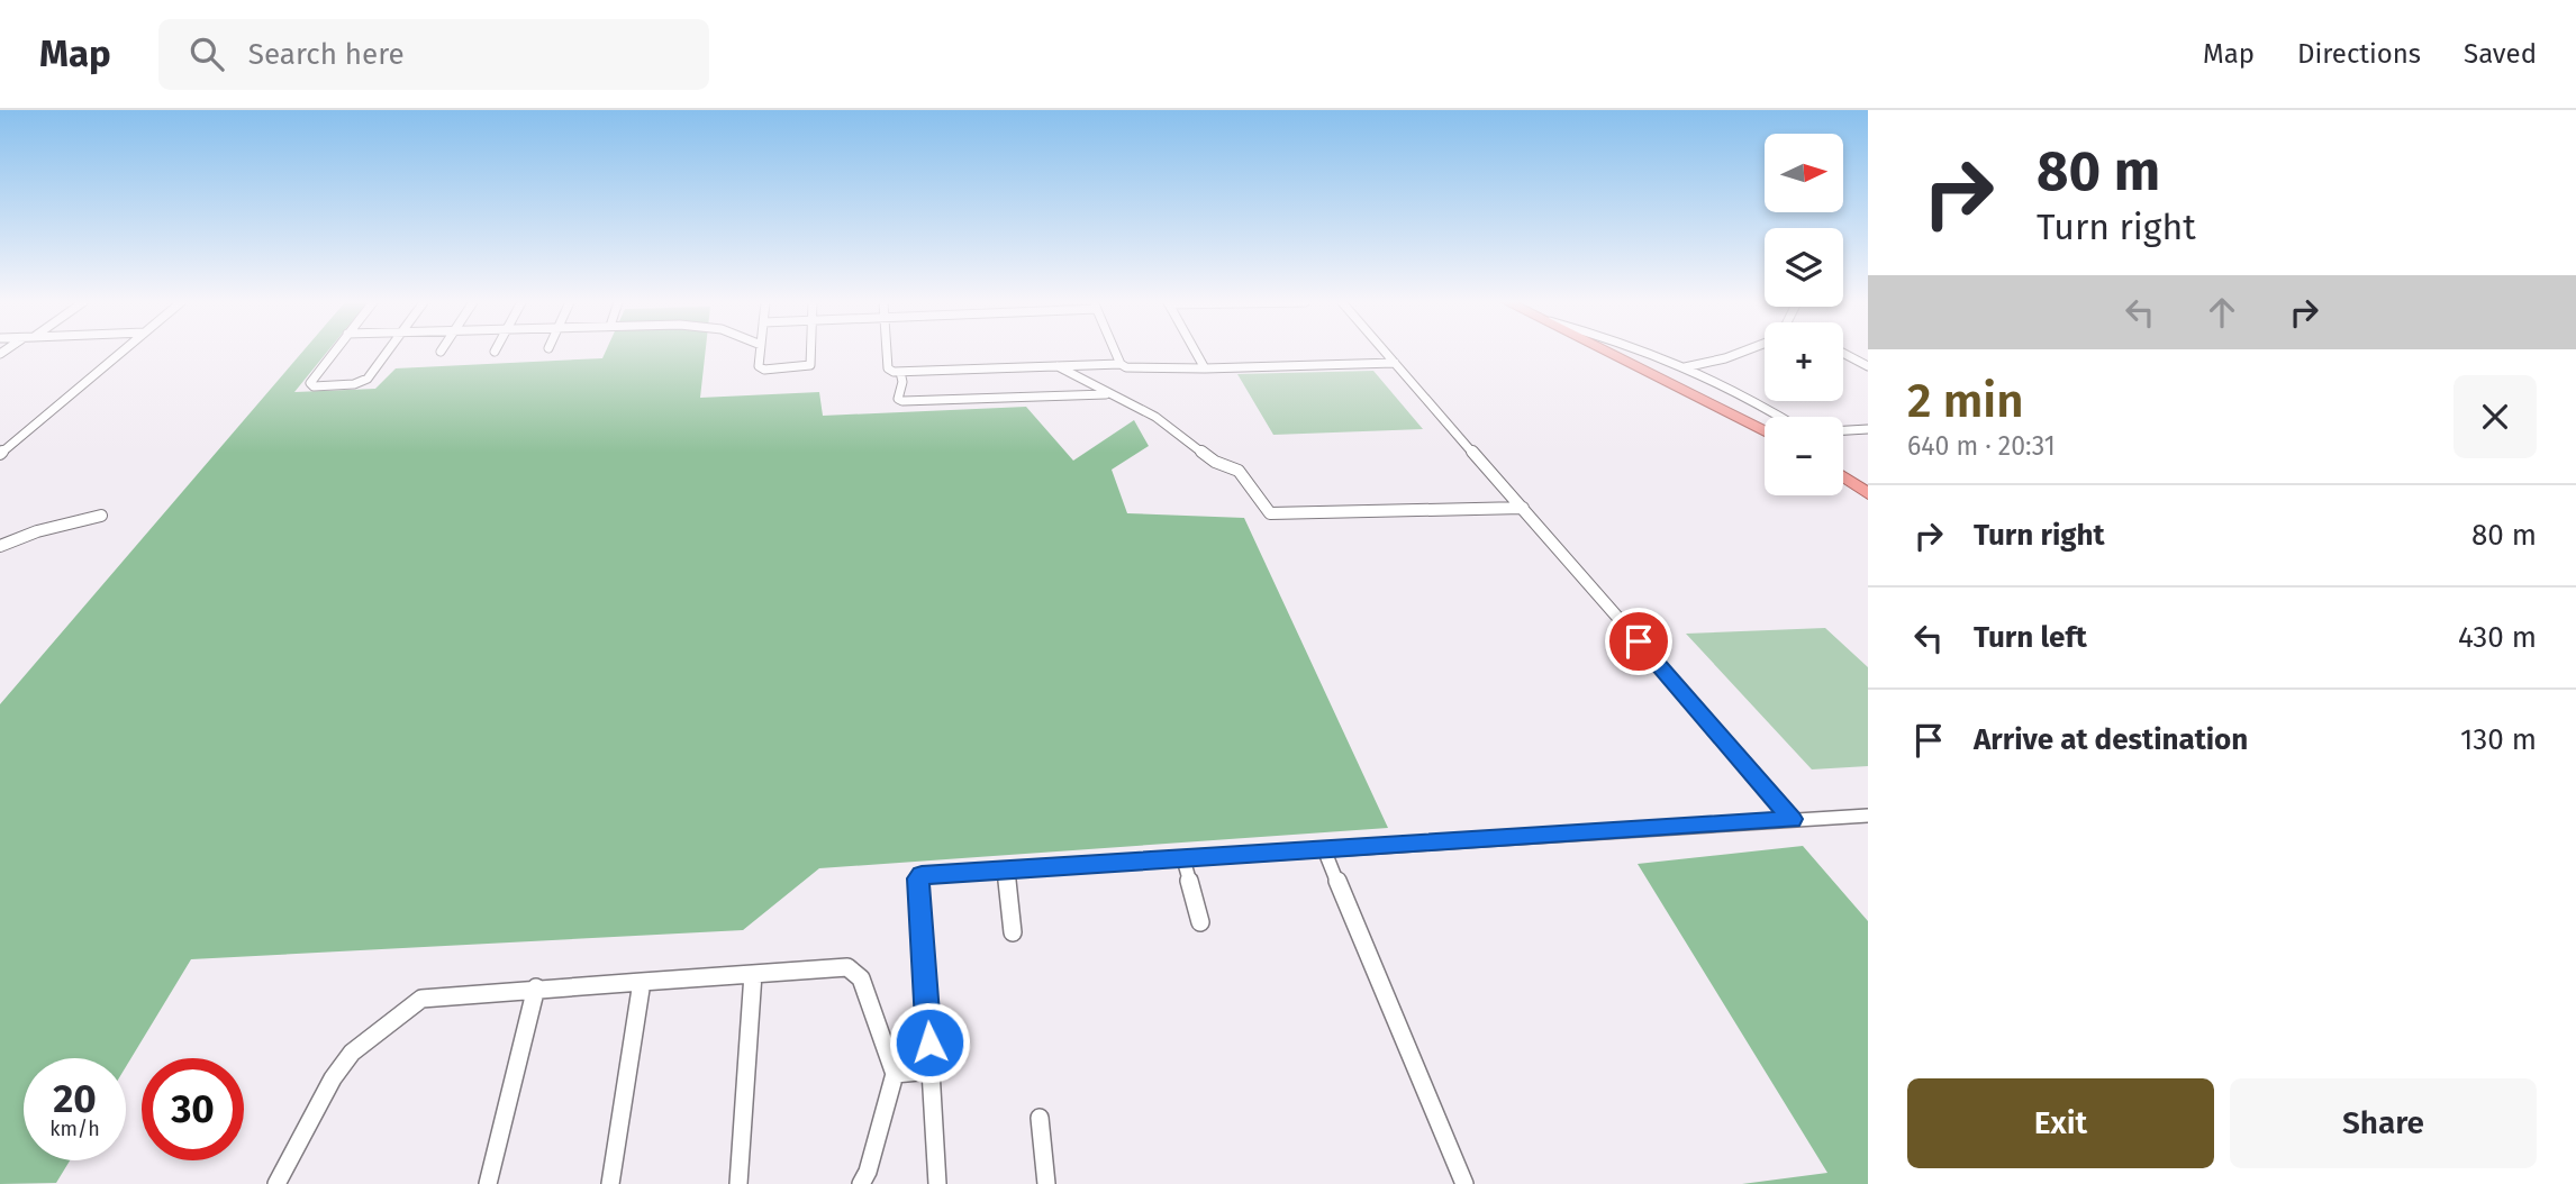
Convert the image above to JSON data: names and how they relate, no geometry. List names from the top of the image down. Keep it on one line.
{"north":"right","page":{"header":"Map","search":"Search here","nav":["Map","Directions","Saved"],"turn":["80 m","Turn right"],"map_buttons":["+","−"],"heading":["2 min","640 m · 20:31"],"list":[{"name":"Turn right","value":"80 m"},{"name":"Turn left","value":"430 m"},{"name":"Arrive at destination","value":"130 m"}],"speed":"20 km/h","limit":"30","buttons":["Exit","Share"]}}
